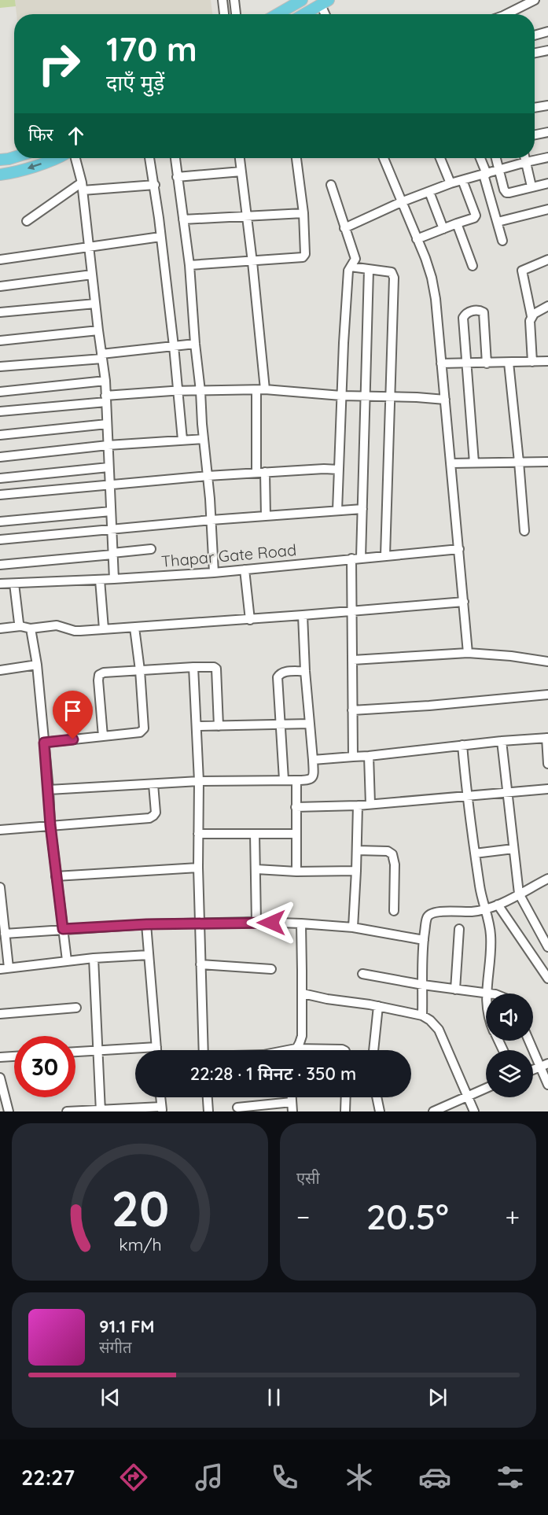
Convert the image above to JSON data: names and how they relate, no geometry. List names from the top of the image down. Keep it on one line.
{"streets":{"street":["Thapar Gate Road"]},"page":{"turn":["170 m","दाएँ मुड़ें"],"then":"फिर","limit":"30","trip":"22:28 · 1 मिनट · 350 m","tile":"एसी","heat":["−","20.5°","+"],"song":["91.1 FM","संगीत"],"tabs":"22:27","gauge":["20","km/h"]}}
